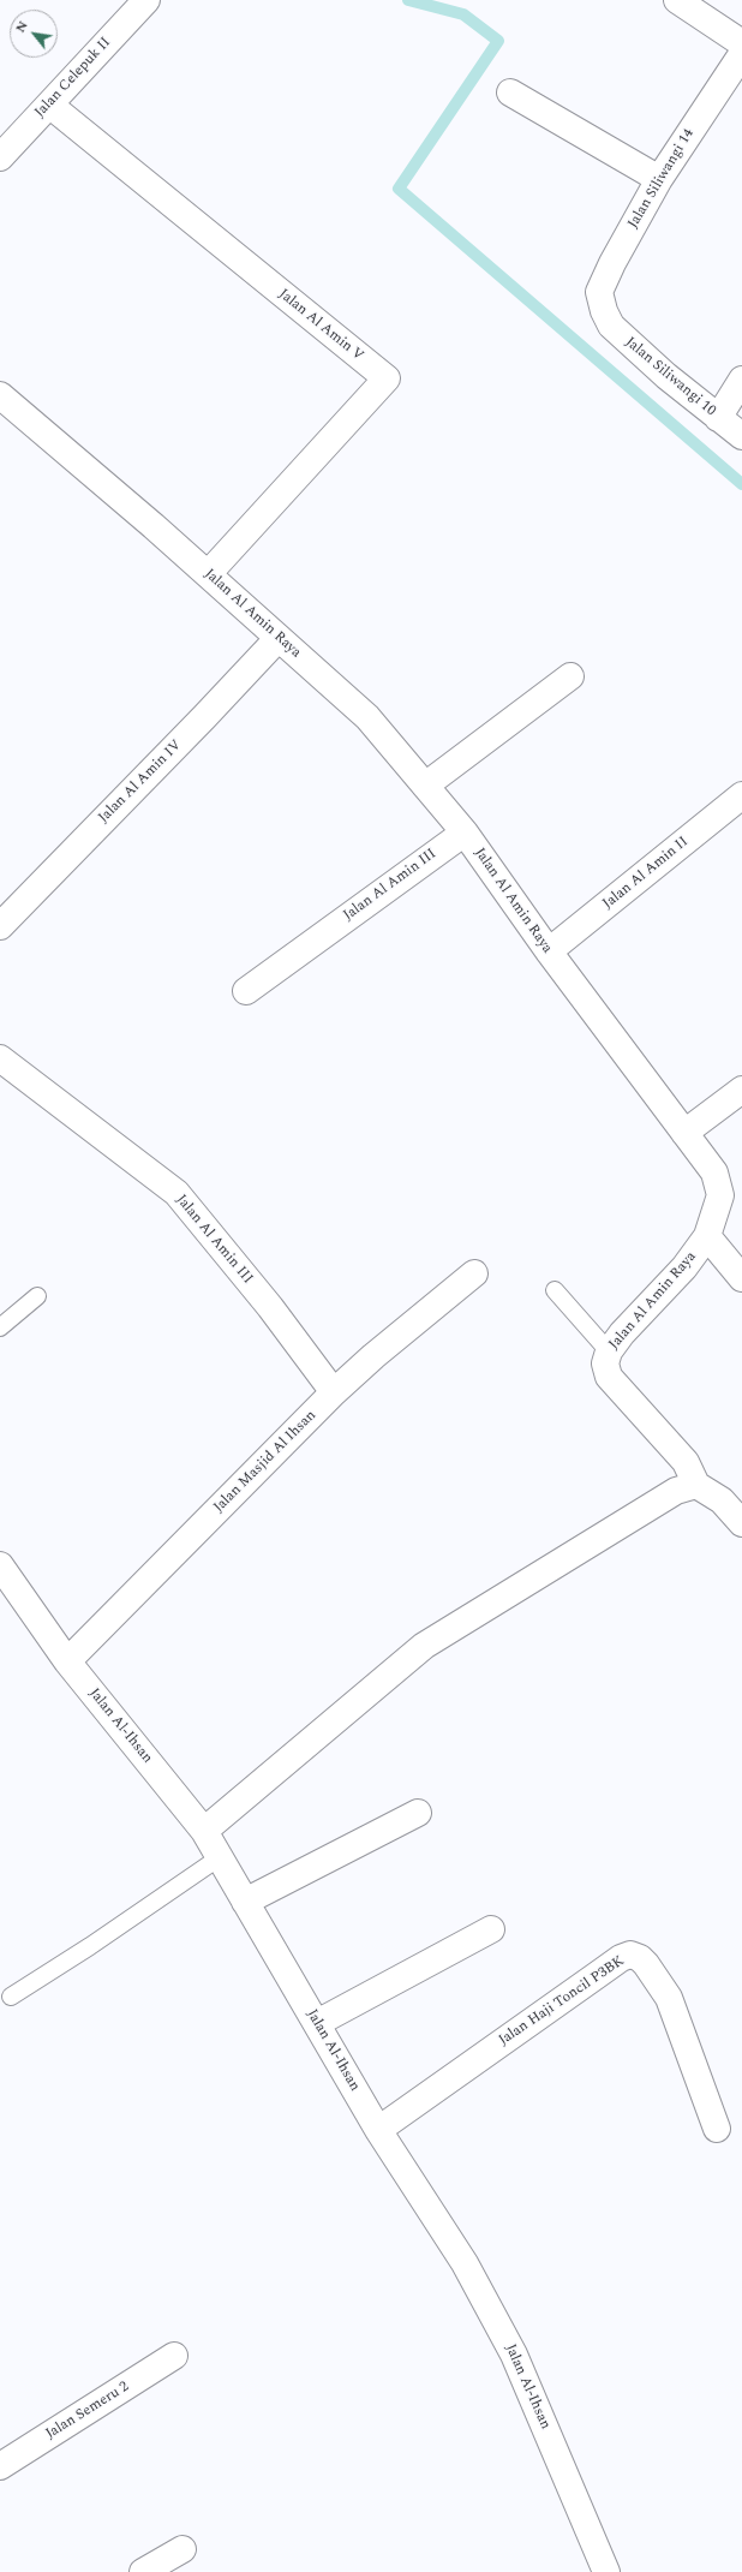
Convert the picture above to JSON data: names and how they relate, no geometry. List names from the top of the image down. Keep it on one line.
{"streets":{"street":["Jalan Celepuk II","Jalan Siliwangi 14","Jalan Al Amin V","Jalan Siliwangi 10","Jalan Al Amin Raya","Jalan Al Amin IV","Jalan Al Amin II","Jalan Al Amin III","Jalan Masjid Al Ihsan","Jalan Al-Ihsan","Jalan Haji Toncil P3BK","Jalan Semeru 2"]},"crossings":[["Jalan Celepuk II","Jalan Al Amin V"],["Jalan Siliwangi 14","Jalan Siliwangi 10"],["Jalan Al Amin V","Jalan Al Amin Raya"],["Jalan Al Amin Raya","Jalan Al Amin IV"],["Jalan Al Amin Raya","Jalan Al Amin II"],["Jalan Al Amin Raya","Jalan Al Amin III"],["Jalan Al Amin III","Jalan Masjid Al Ihsan"],["Jalan Masjid Al Ihsan","Jalan Al-Ihsan"],["Jalan Al-Ihsan","Jalan Haji Toncil P3BK"]],"north":"top left"}
